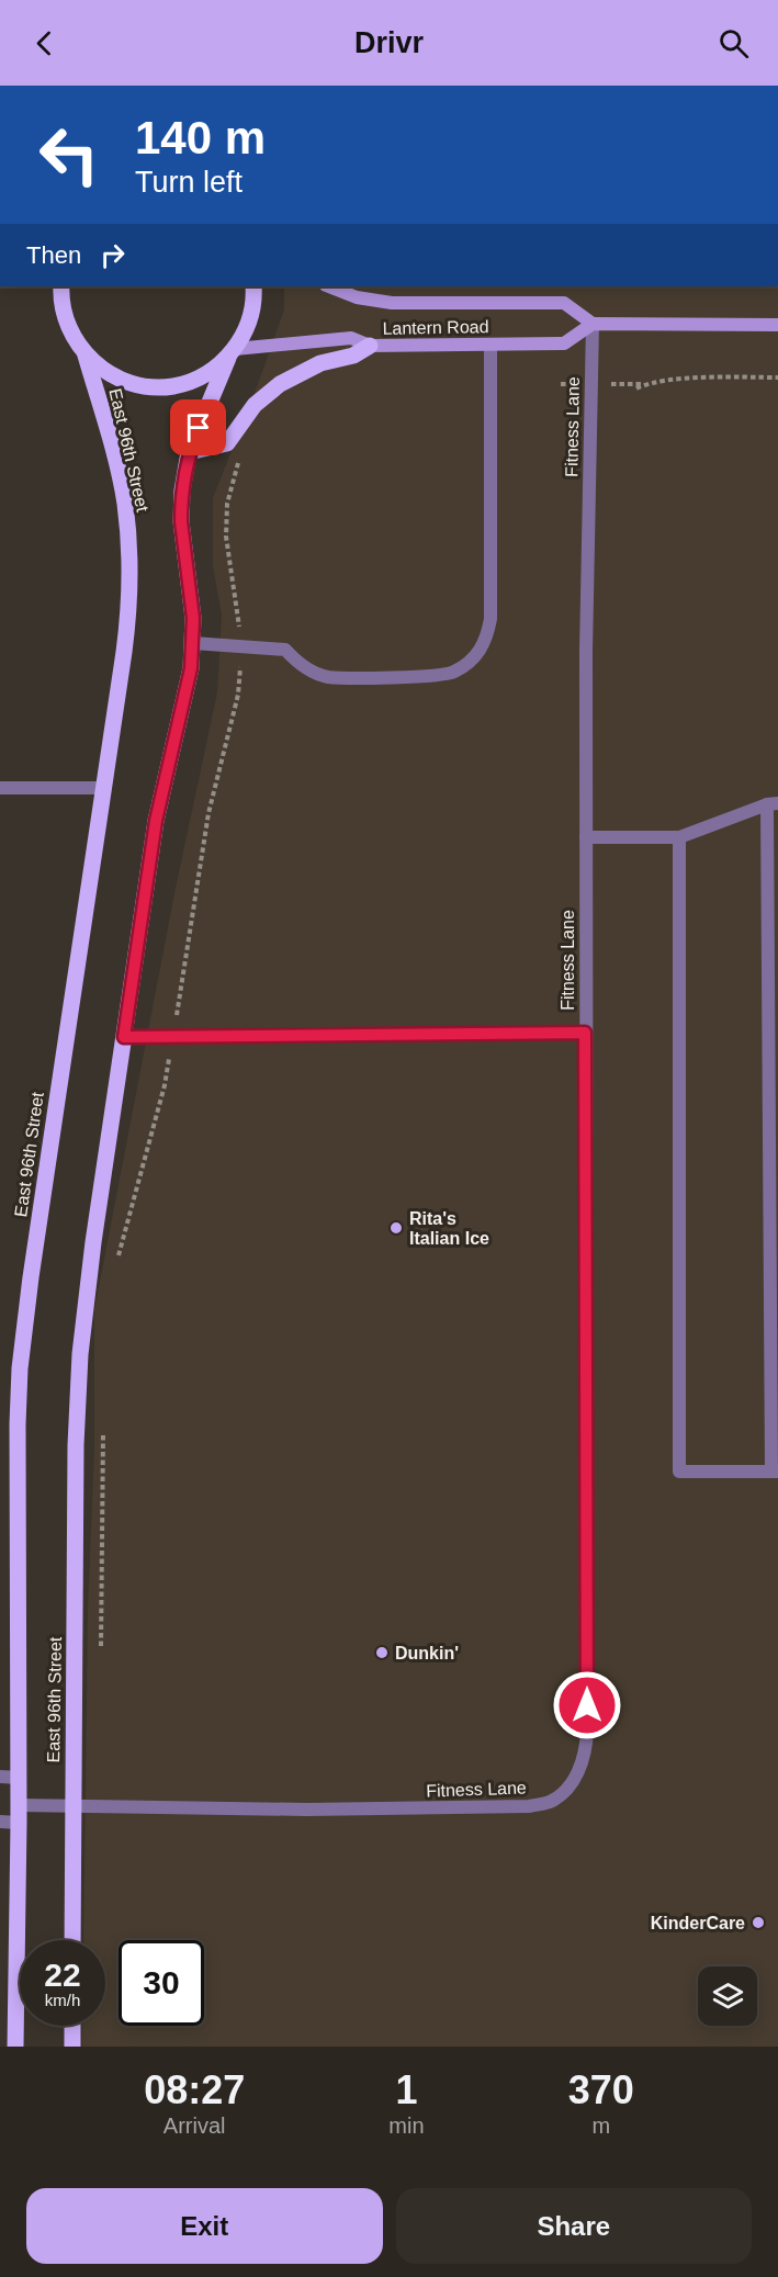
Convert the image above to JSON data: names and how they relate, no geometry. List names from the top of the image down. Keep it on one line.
{"streets":{"main road":["East 96th Street"],"street":["Lantern Road","Fitness Lane"]},"crossings":[["Lantern Road","Fitness Lane"],["Lantern Road","East 96th Street"],["Fitness Lane","East 96th Street"]],"places":["Rita's Italian Ice","Dunkin'","KinderCare"],"page":{"header":"Drivr","turn":["140 m","Turn left"],"then":"Then","speed":"22 km/h","limit":"30","eta":["08:27","Arrival","1","min","370","m"],"buttons":["Exit","Share"]}}
